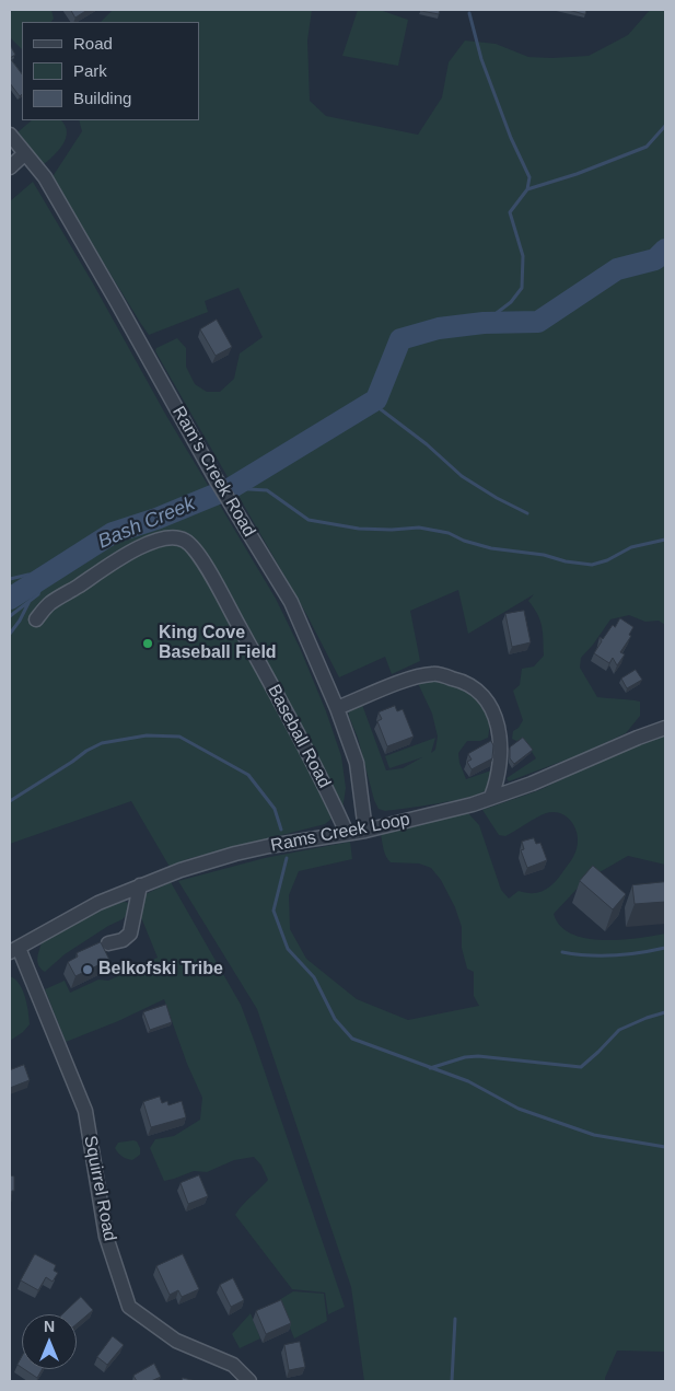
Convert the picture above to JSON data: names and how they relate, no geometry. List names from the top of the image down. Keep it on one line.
{"streets":{"street":["Ram's Creek Road","Baseball Road","Rams Creek Loop","Squirrel Road"]},"crossings":[["Ram's Creek Road","Rams Creek Loop"],["Baseball Road","Rams Creek Loop"],["Rams Creek Loop","Squirrel Road"]],"water":["Bash Creek"],"places":["King Cove Baseball Field","Belkofski Tribe"],"legend":["Road","Park","Building"],"north":"top"}
